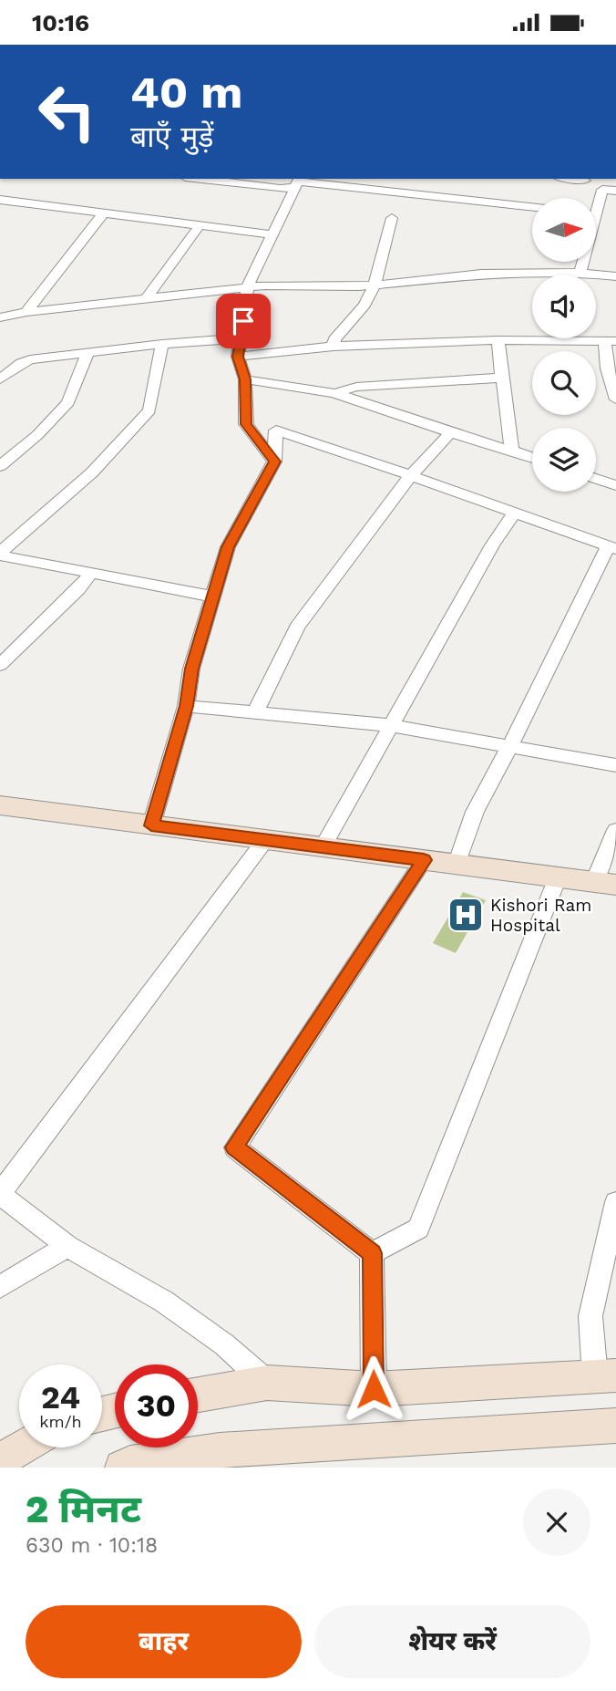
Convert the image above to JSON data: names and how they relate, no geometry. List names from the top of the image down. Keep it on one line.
{"places":{"hospital":["Kishori Ram Hospital"]},"north":"right","page":{"status":"10:16","turn":["40 m","बाएँ मुड़ें"],"speed":"24 km/h","limit":"30","heading":["2 मिनट","630 m · 10:18"],"buttons":["बाहर","शेयर करें"]}}
